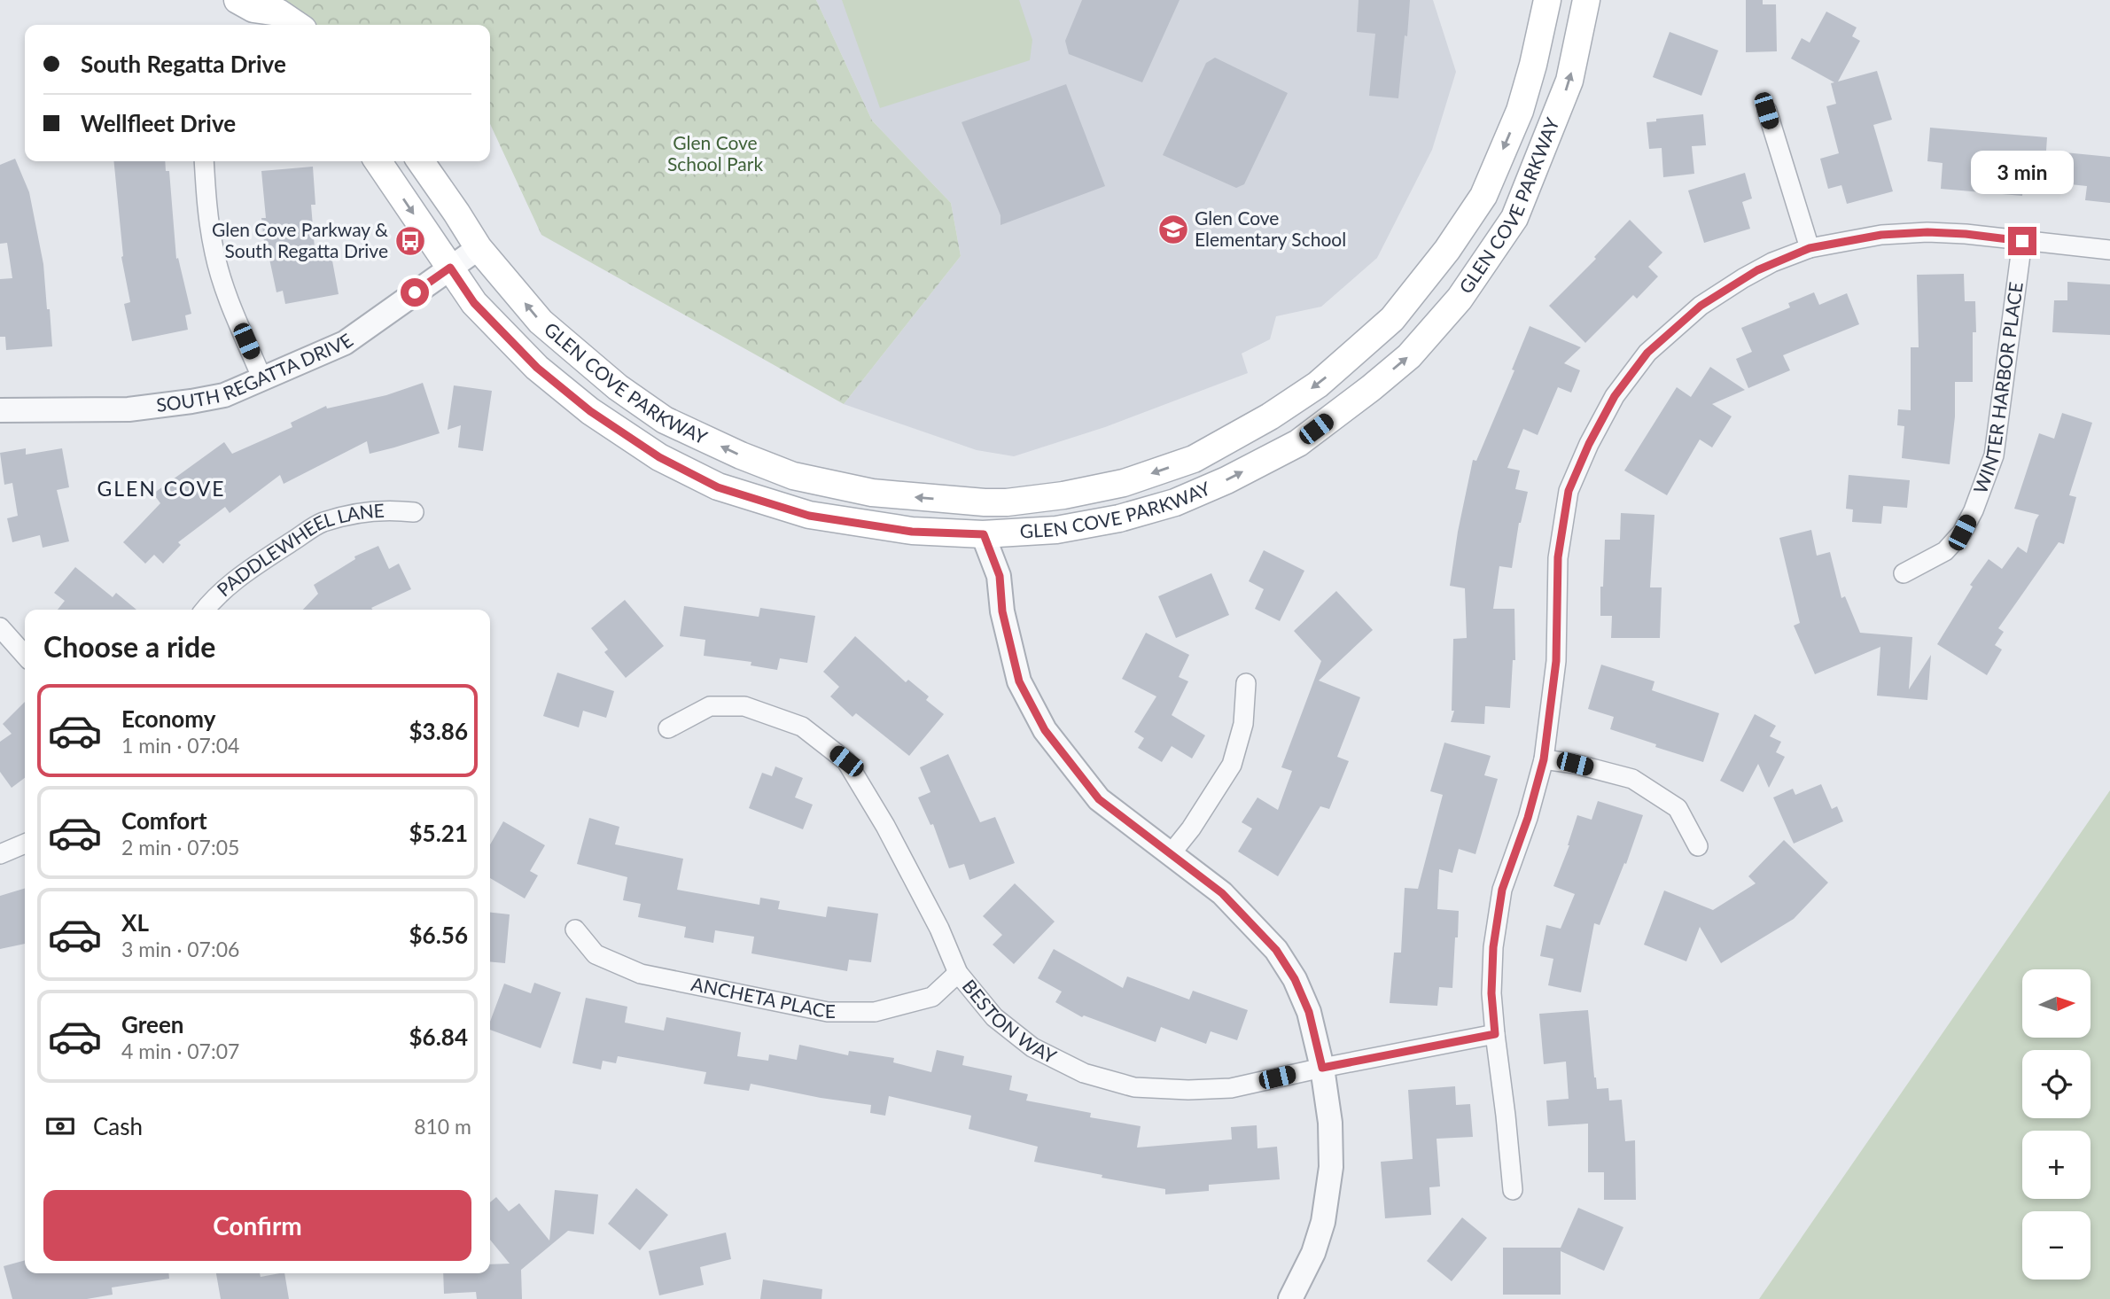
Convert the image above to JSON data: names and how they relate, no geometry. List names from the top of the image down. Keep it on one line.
{"streets":{"main road":["GLEN COVE PARKWAY"],"street":["SOUTH REGATTA DRIVE","WINTER HARBOR PLACE","PADDLEWHEEL LANE","ANCHETA PLACE","BESTON WAY"]},"crossings":[["GLEN COVE PARKWAY","SOUTH REGATTA DRIVE"],["ANCHETA PLACE","BESTON WAY"]],"districts":["GLEN COVE"],"parks":["Glen Cove School Park"],"places":{"school or university":["Glen Cove Elementary School"],"bus stop":["Glen Cove Parkway & South Regatta Drive"]},"north":"right","page":{"banner":["South Regatta Drive","Wellfleet Drive"],"bubble":"3 min","heading":"Choose a ride","list":[{"name":"Economy","note":"1 min · 07:04","value":"$3.86"},{"name":"Comfort","note":"2 min · 07:05","value":"$5.21"},{"name":"XL","note":"3 min · 07:06","value":"$6.56"},{"name":"Green","note":"4 min · 07:07","value":"$6.84"}],"map_buttons":["+","−"],"pay":["Cash","810 m"],"buttons":"Confirm"}}
